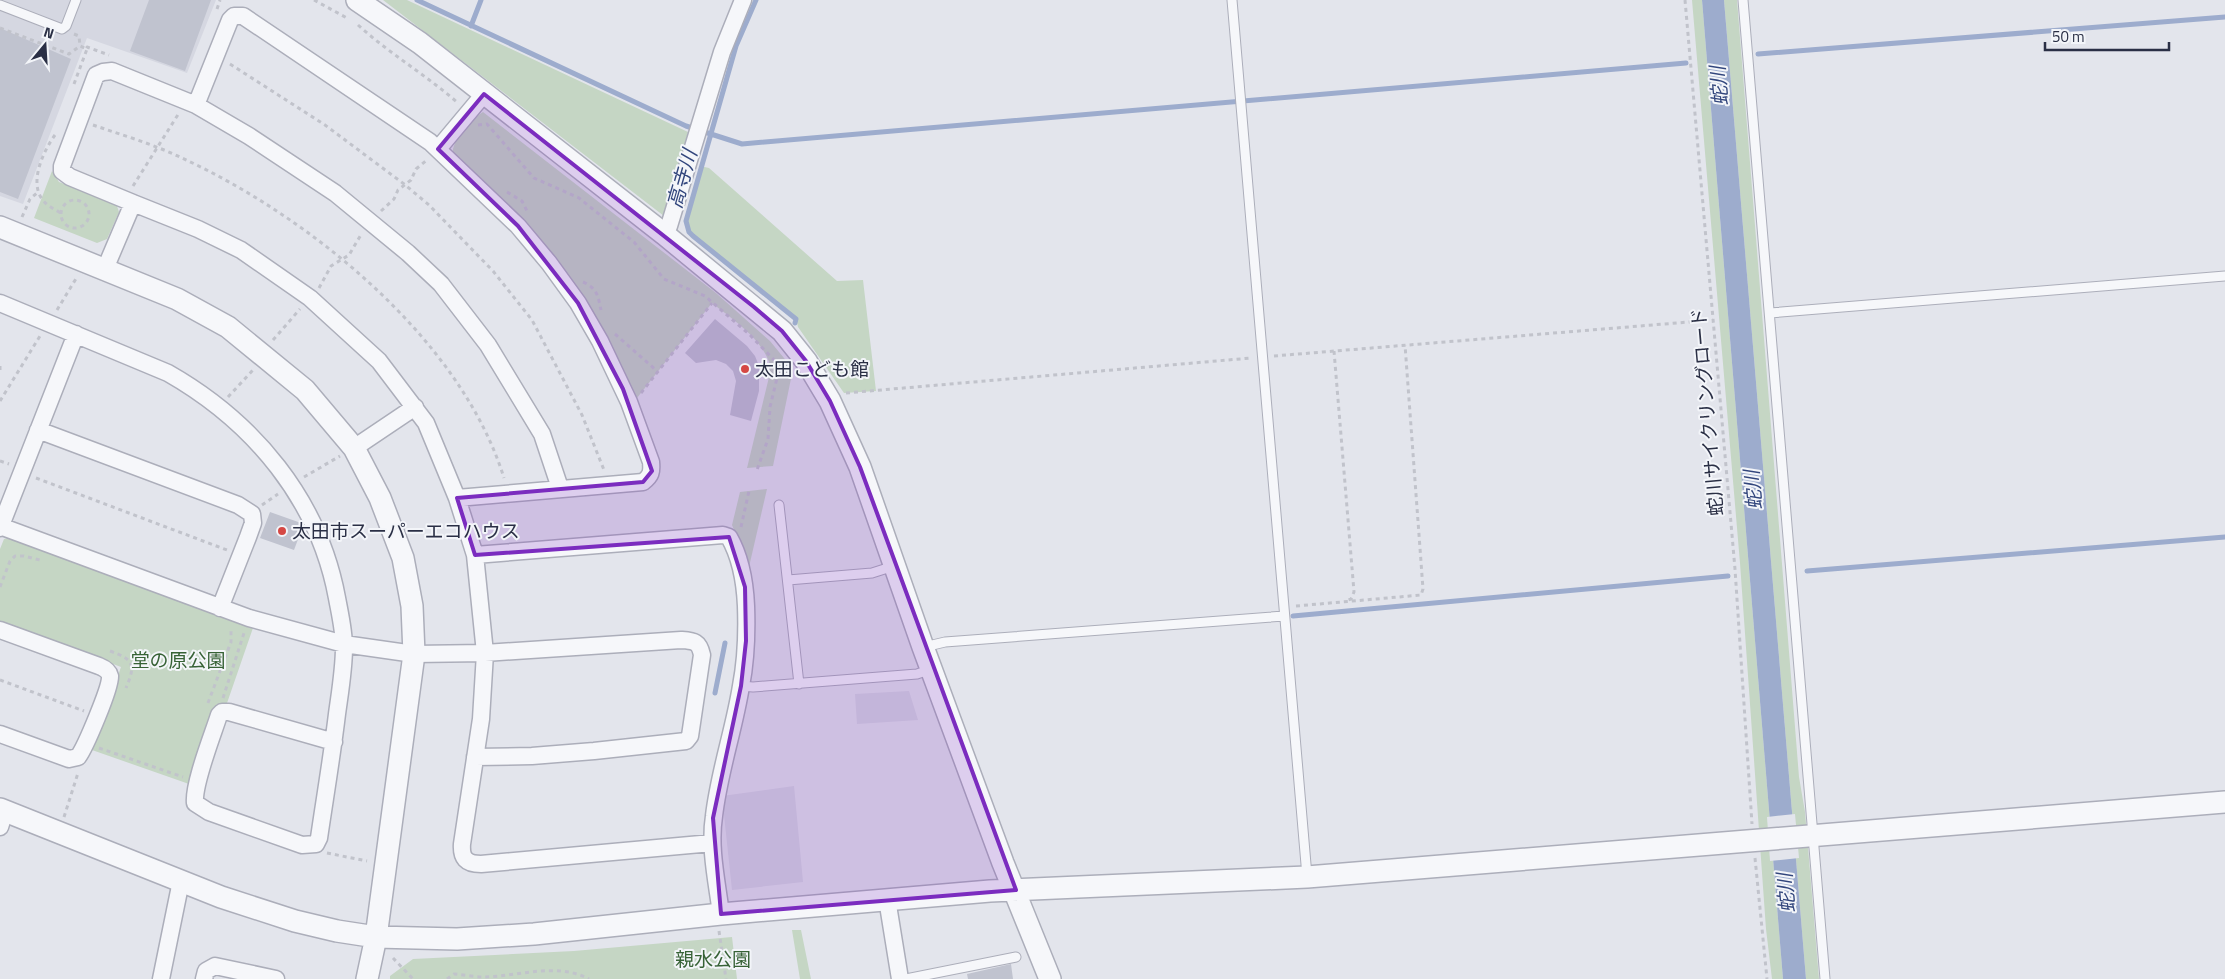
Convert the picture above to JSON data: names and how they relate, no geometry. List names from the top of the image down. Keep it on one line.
{"streets":{"path":["蛇川サイクリングロード"]},"water":["蛇川","高寺川"],"parks":["堂の原公園","親水公園"],"places":["太田こども館","太田市スーパーエコハウス"],"scale_bar":"50 m","north":"top"}
